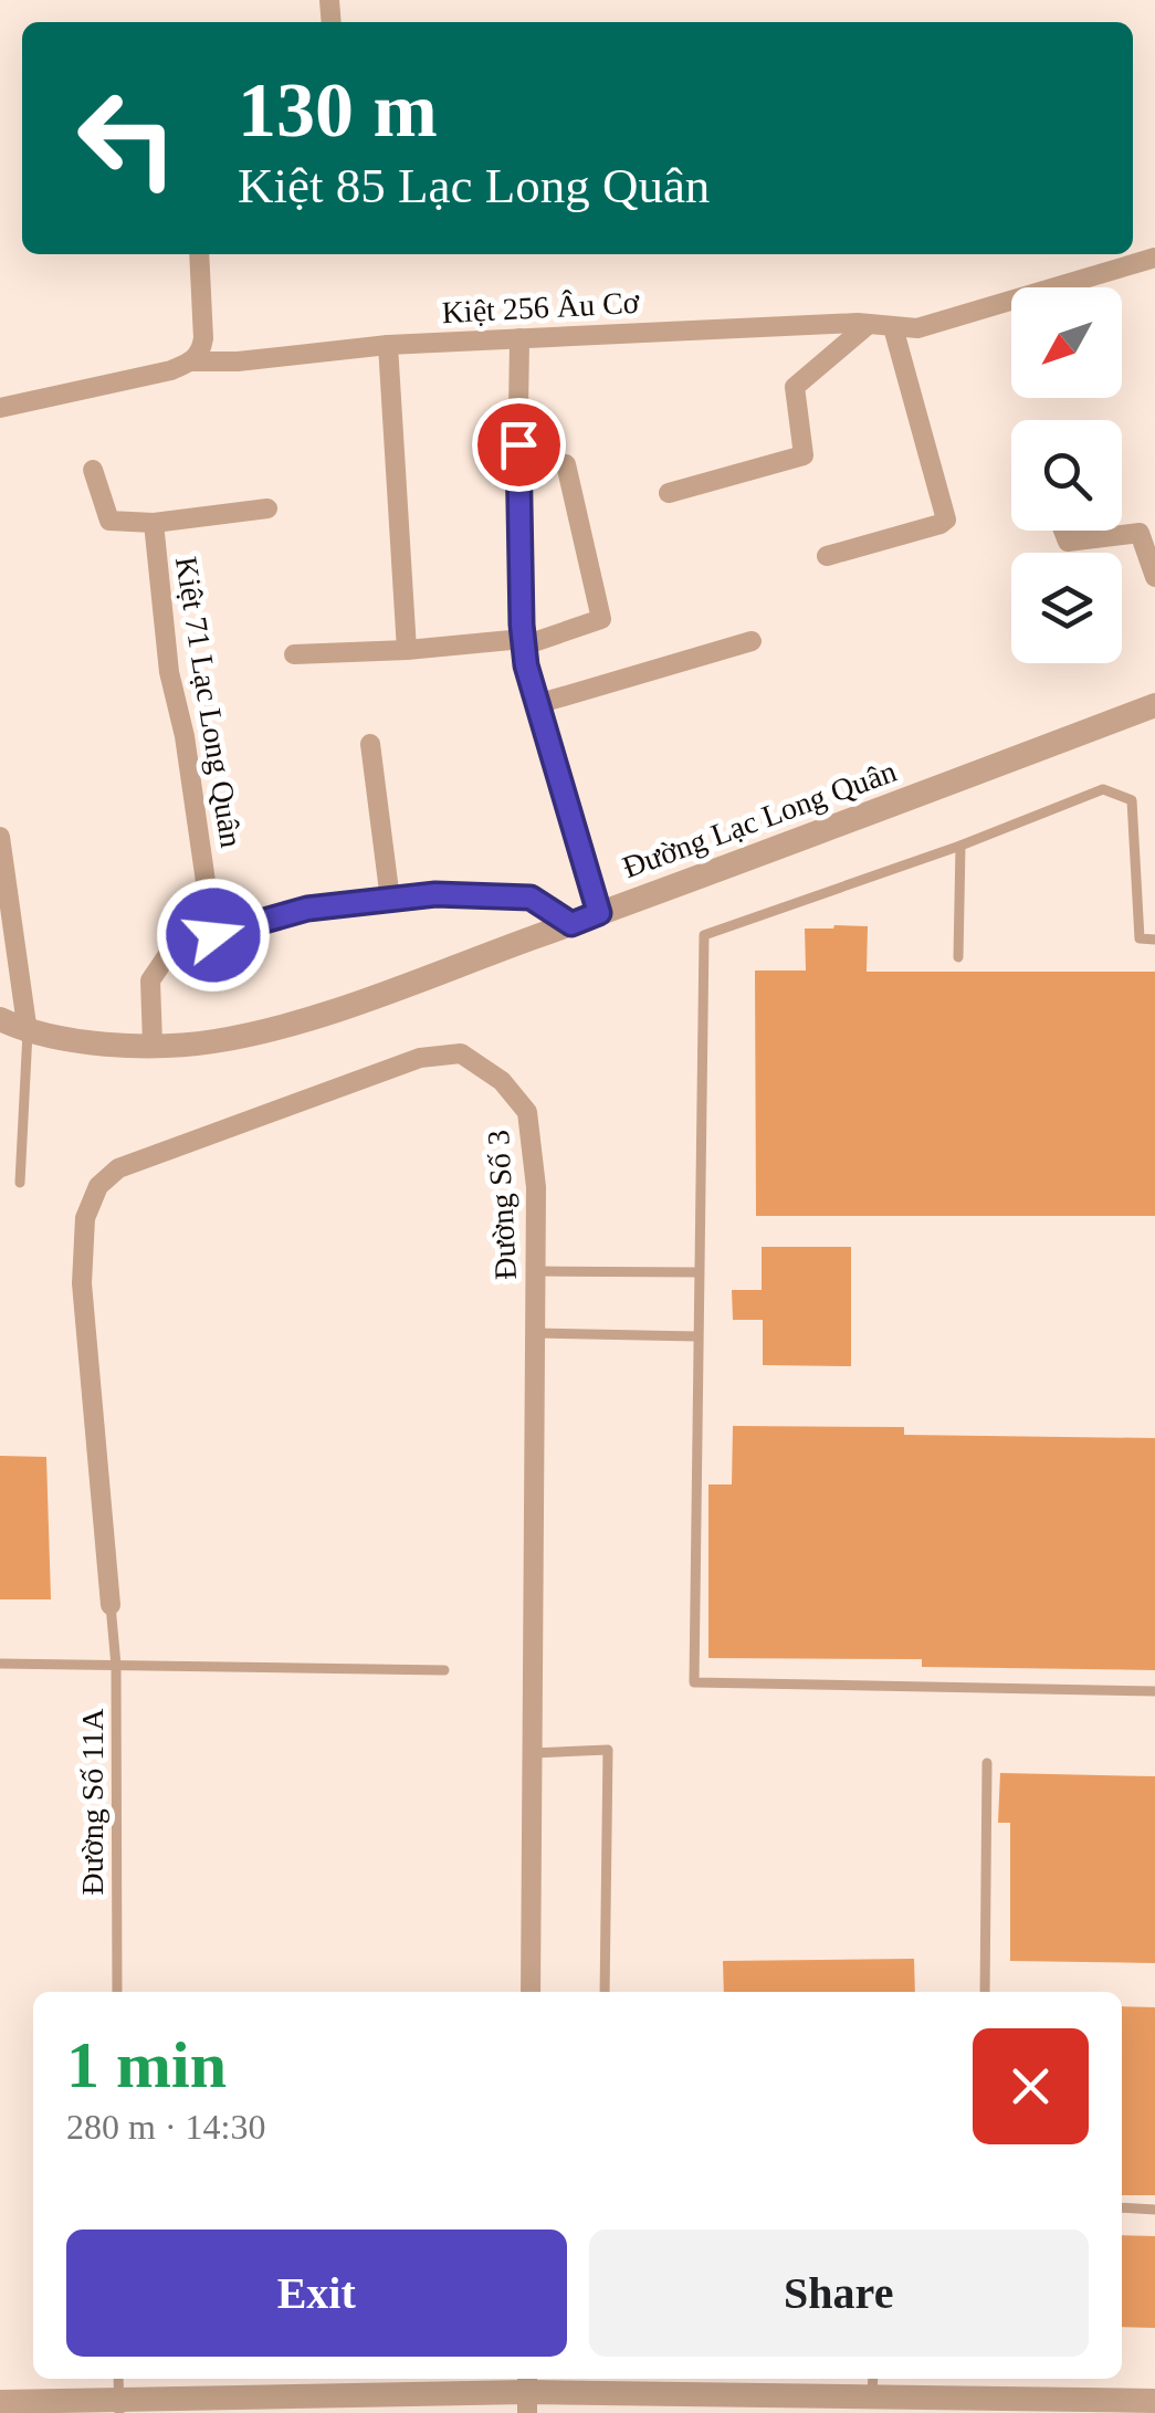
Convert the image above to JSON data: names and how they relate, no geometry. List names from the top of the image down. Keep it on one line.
{"streets":{"street":["Kiệt 256 Âu Cơ","Kiệt 71 Lạc Long Quân","Đường Lạc Long Quân","Đường Số 3"],"lane":["Đường Số 11A"]},"crossings":[["Đường Số 3","Đường Số 11A"]],"north":"bottom left","page":{"turn":["130 m","Kiệt 85 Lạc Long Quân"],"heading":["1 min","280 m · 14:30"],"buttons":["Exit","Share"]}}
